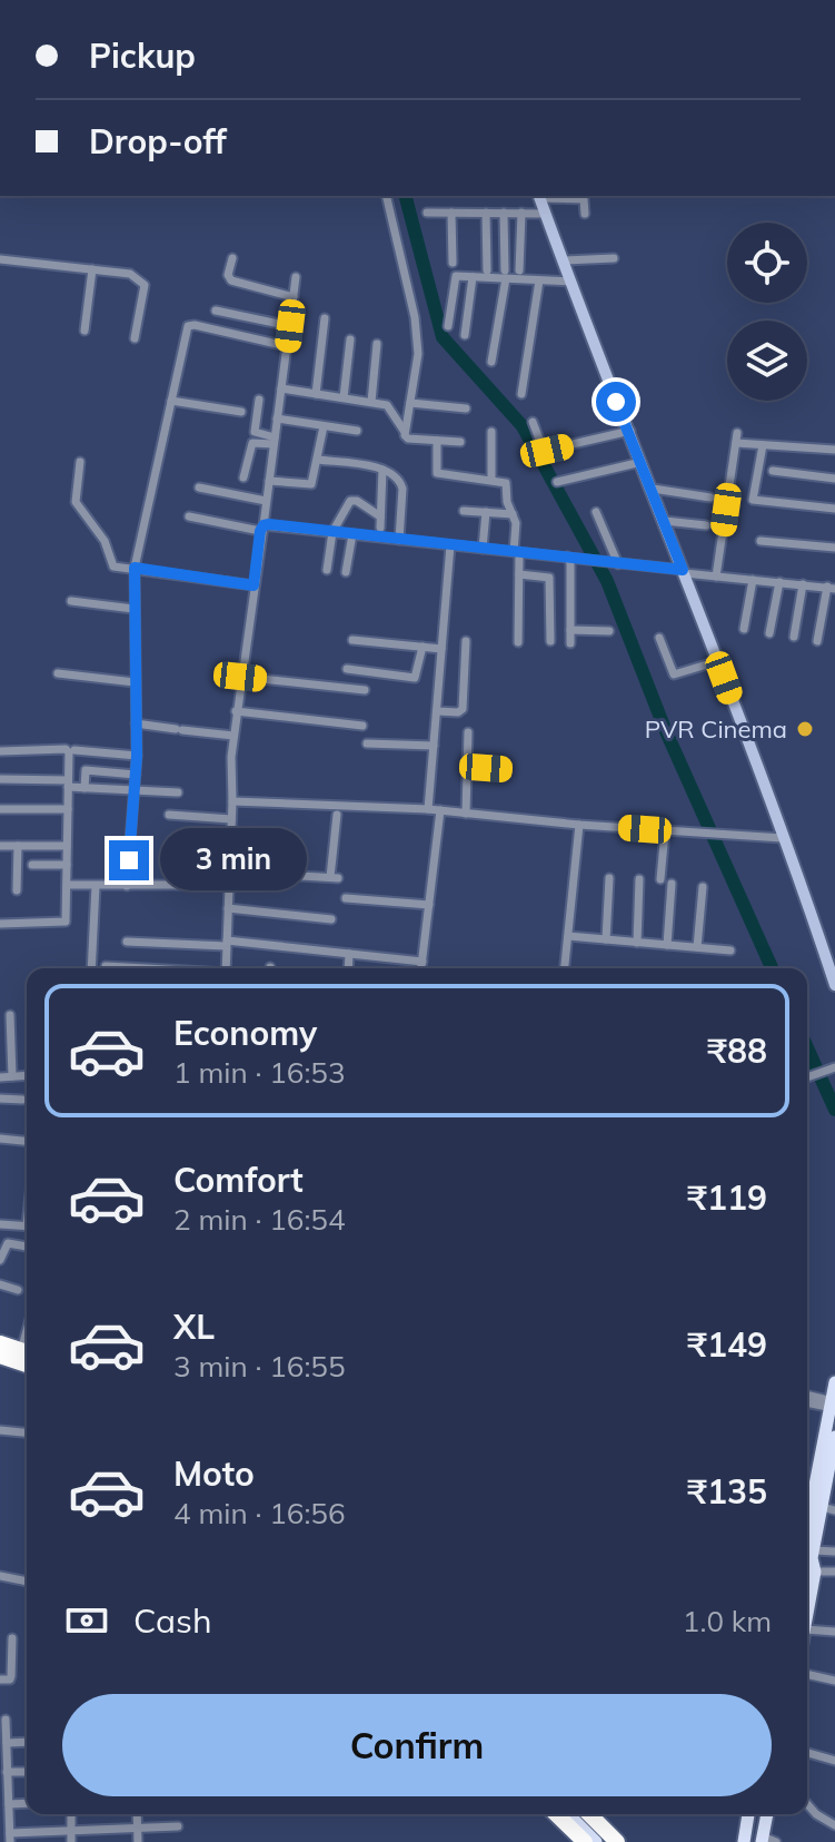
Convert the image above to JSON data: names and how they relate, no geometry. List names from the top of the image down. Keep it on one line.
{"places":["PVR Cinema"],"page":{"banner":["Pickup","Drop-off"],"bubble":"3 min","list":[{"name":"Economy","note":"1 min · 16:53","value":"₹88"},{"name":"Comfort","note":"2 min · 16:54","value":"₹119"},{"name":"XL","note":"3 min · 16:55","value":"₹149"},{"name":"Moto","note":"4 min · 16:56","value":"₹135"}],"pay":["Cash","1.0 km"],"buttons":"Confirm"}}
